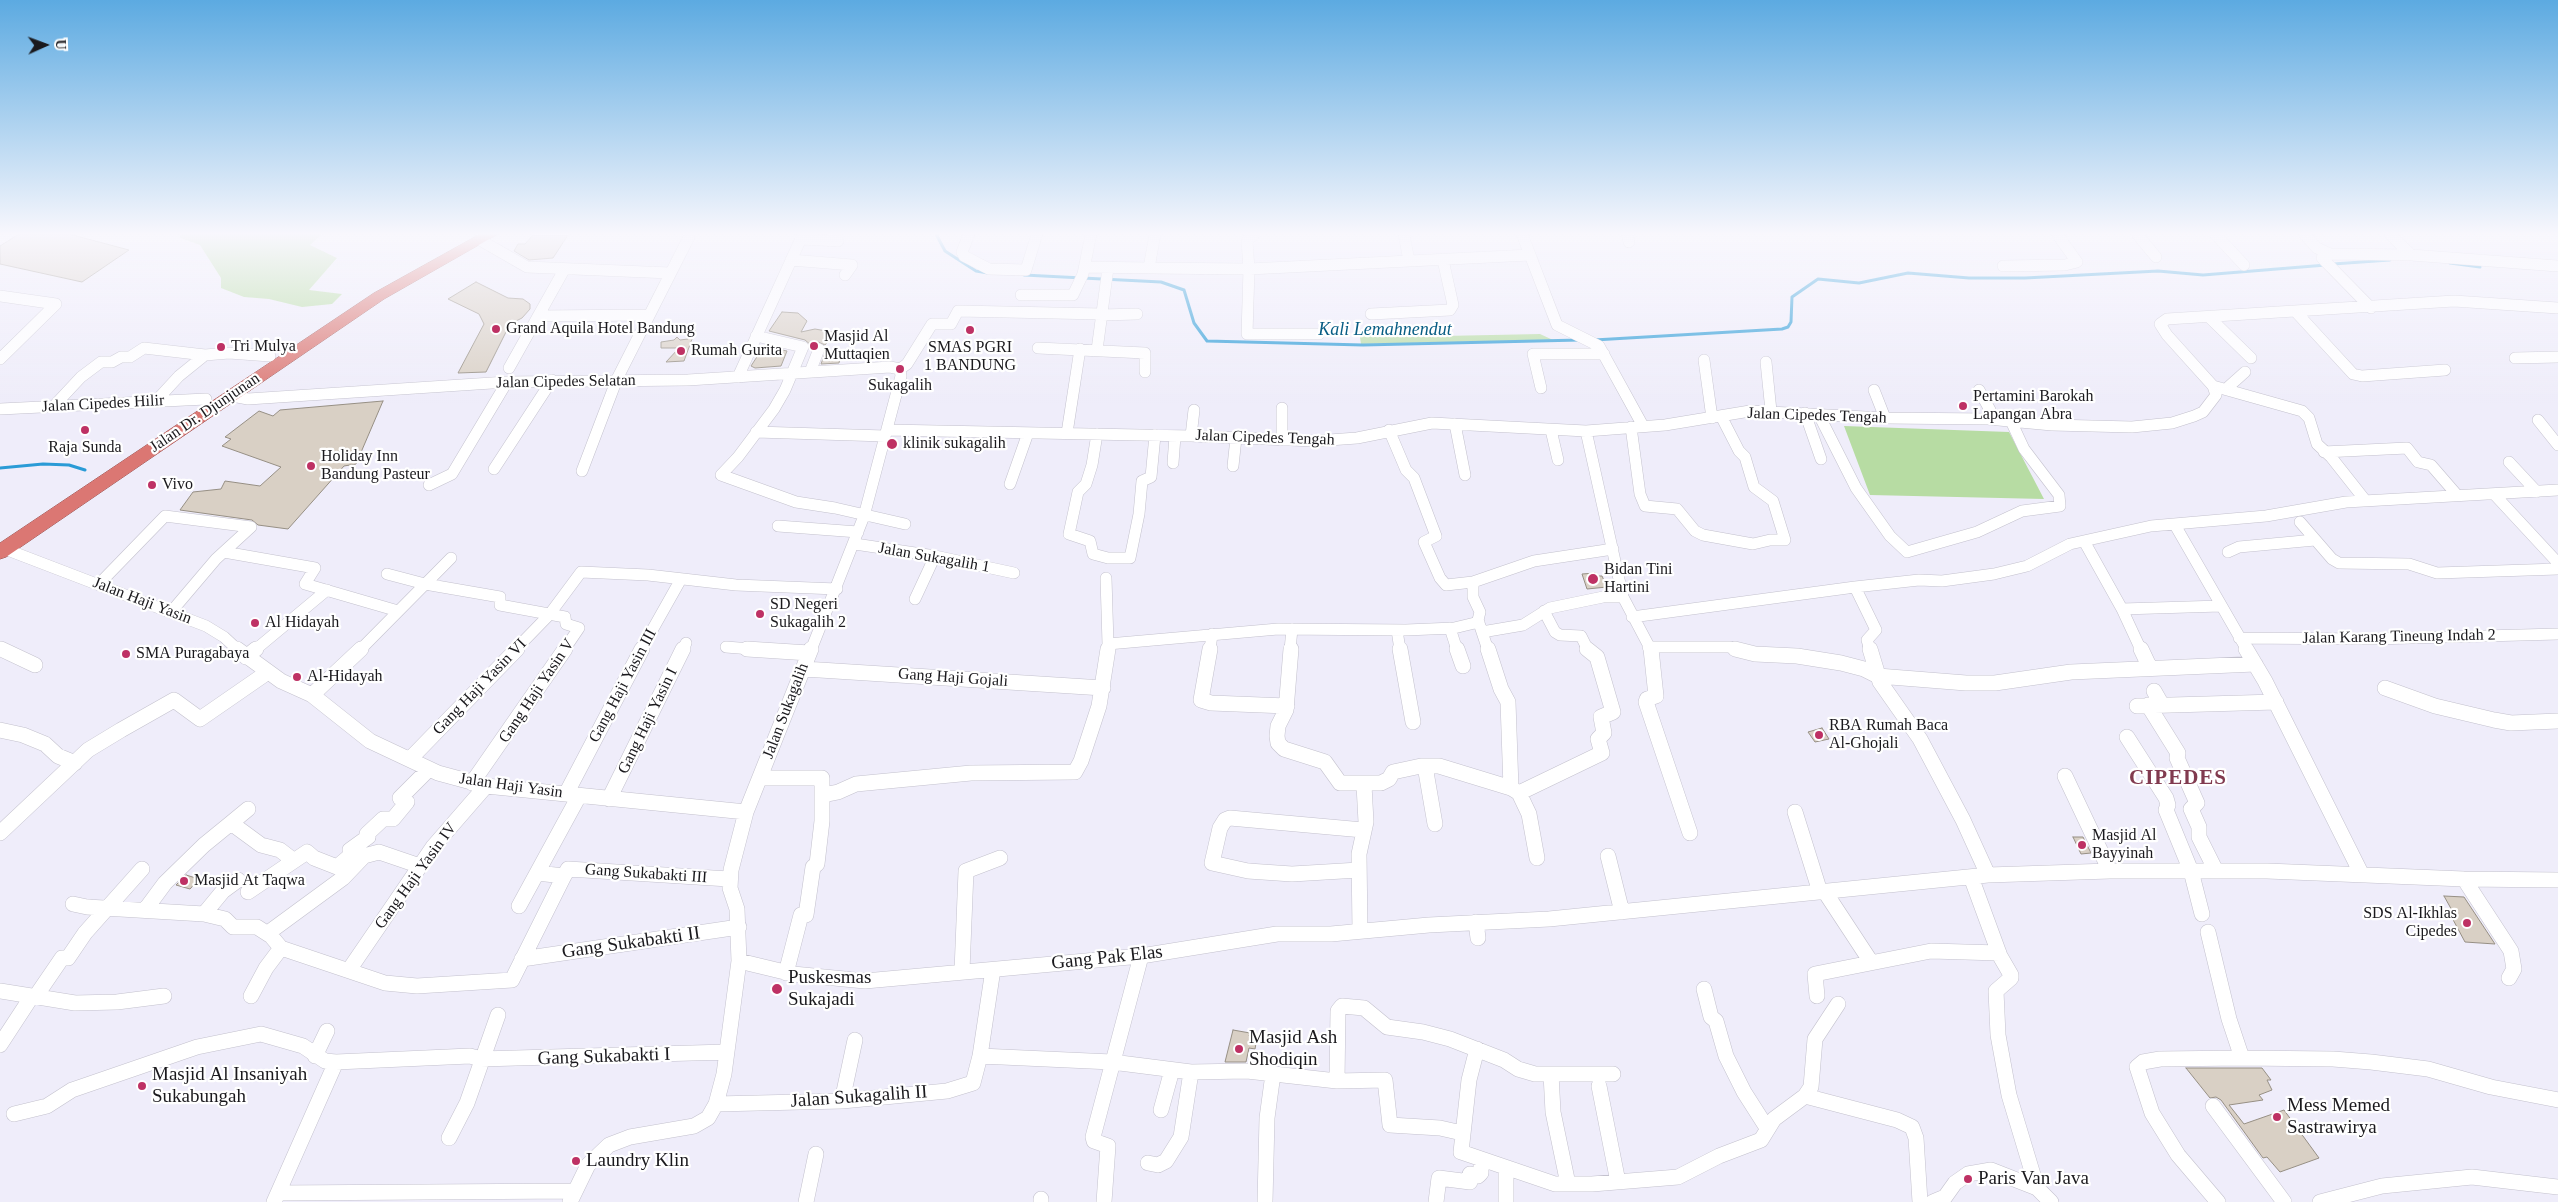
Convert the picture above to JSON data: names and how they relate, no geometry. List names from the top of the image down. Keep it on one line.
{"streets":{"highway":["Jalan Dr. Djunjunan"],"street":["Jalan Cipedes Selatan","Jalan Cipedes Hilir","Jalan Cipedes Tengah","Jalan Sukagalih 1","Jalan Haji Yasin","Jalan Karang Tineung Indah 2","Gang Haji Gojali","Gang Haji Yasin III","Gang Haji Yasin VI","Gang Haji Yasin V","Jalan Sukagalih","Gang Haji Yasin I","Gang Sukabakti III","Gang Haji Yasin IV","Gang Sukabakti II","Gang Pak Elas","Gang Sukabakti I","Jalan Sukagalih II"]},"crossings":[["Jalan Cipedes Selatan","Jalan Dr. Djunjunan"],["Jalan Cipedes Selatan","Jalan Sukagalih"],["Jalan Cipedes Hilir","Jalan Dr. Djunjunan"],["Jalan Dr. Djunjunan","Jalan Haji Yasin"],["Jalan Cipedes Tengah","Jalan Sukagalih"],["Jalan Sukagalih 1","Jalan Sukagalih"],["Jalan Haji Yasin","Gang Haji Yasin III"],["Jalan Haji Yasin","Gang Haji Yasin VI"],["Jalan Haji Yasin","Gang Haji Yasin V"],["Jalan Haji Yasin","Jalan Sukagalih"],["Jalan Haji Yasin","Gang Haji Yasin I"],["Jalan Haji Yasin","Gang Haji Yasin IV"],["Gang Haji Gojali","Jalan Sukagalih"],["Gang Haji Yasin III","Gang Haji Yasin VI"],["Gang Haji Yasin III","Gang Sukabakti III"],["Gang Haji Yasin VI","Gang Haji Yasin V"],["Gang Haji Yasin V","Gang Haji Yasin IV"],["Jalan Sukagalih","Gang Sukabakti III"],["Jalan Sukagalih","Gang Sukabakti II"],["Jalan Sukagalih","Gang Pak Elas"],["Jalan Sukagalih","Gang Sukabakti I"],["Jalan Sukagalih","Jalan Sukagalih II"]],"districts":["CIPEDES"],"water":["Kali Lemahnendut"],"places":["Grand Aquila Hotel Bandung","SMAS PGRI 1 BANDUNG","Masjid Al Muttaqien","Tri Mulya","Rumah Gurita","Sukagalih","Pertamini Barokah Lapangan Abra","Raja Sunda","klinik sukagalih","Holiday Inn Bandung Pasteur","Vivo","Bidan Tini Hartini","SD Negeri Sukagalih 2","Al Hidayah","SMA Puragabaya","Al-Hidayah","RBA Rumah Baca Al-Ghojali","Masjid Al Bayyinah","Masjid At Taqwa","SDS Al-Ikhlas Cipedes","Puskesmas Sukajadi","Masjid Ash Shodiqin","Masjid Al Insaniyah Sukabungah","Mess Memed Sastrawirya","Laundry Klin","Paris Van Java"],"north":"right"}
